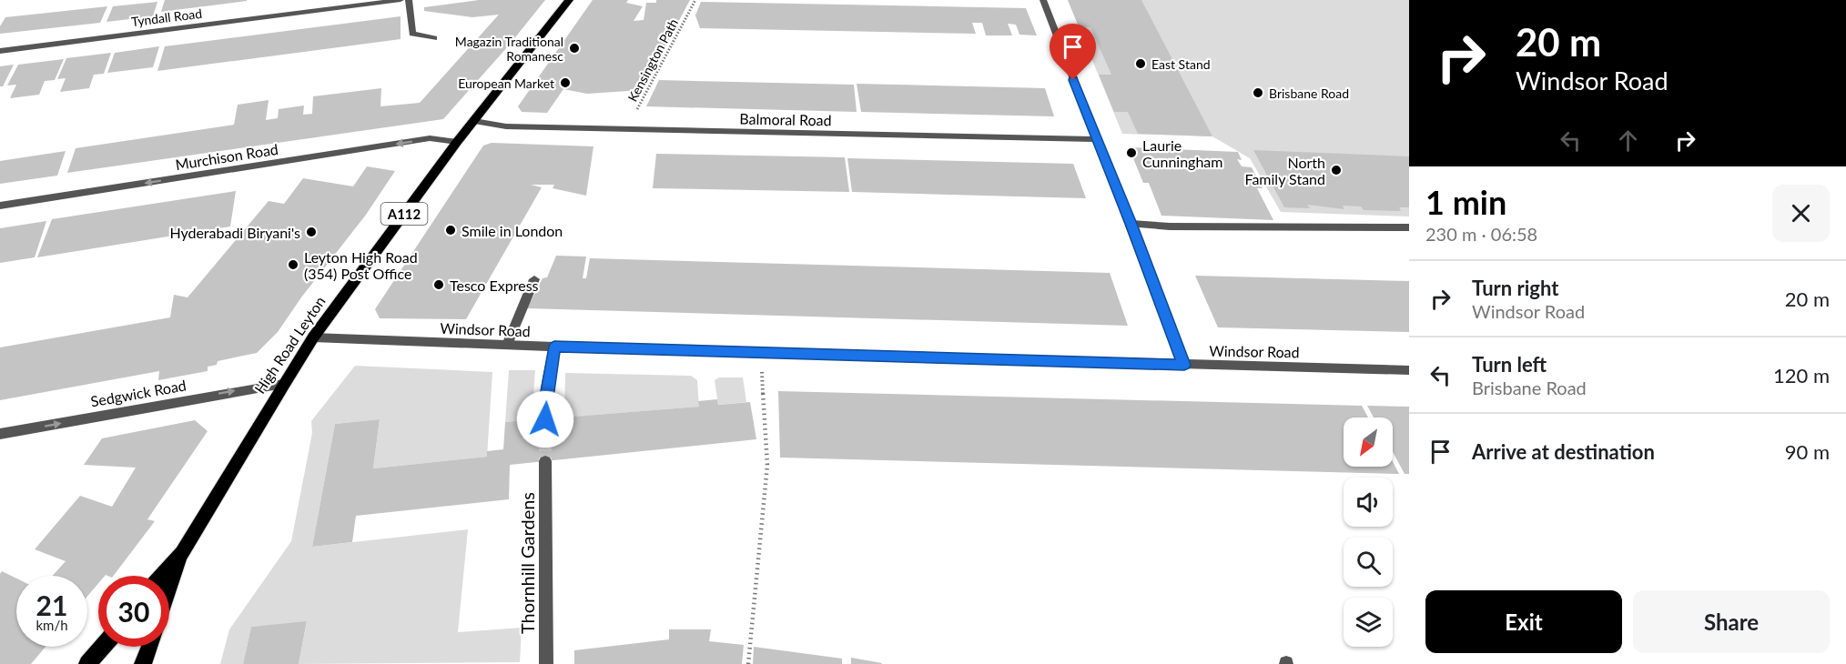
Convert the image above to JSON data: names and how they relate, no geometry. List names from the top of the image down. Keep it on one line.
{"streets":{"main road":["A112","High Road Leyton"],"street":["Tyndall Road","Balmoral Road","Murchison Road","Windsor Road","Sedgwick Road","Thornhill Gardens"],"path":["Kensington Path"]},"crossings":[["Kensington Path","Balmoral Road"],["Balmoral Road","High Road Leyton"],["Murchison Road","High Road Leyton"],["A112","High Road Leyton"],["Windsor Road","High Road Leyton"],["High Road Leyton","Sedgwick Road"]],"one_way":["Murchison Road","Sedgwick Road"],"places":["Magazin Traditional Romanesc","East Stand","European Market","Brisbane Road","Laurie Cunningham","North Family Stand","Smile in London","Hyderabadi Biryani's","Leyton High Road (354) Post Office","Tesco Express"],"north":"bottom left","page":{"turn":["20 m","Windsor Road"],"heading":["1 min","230 m · 06:58"],"list":[{"name":"Turn right","note":"Windsor Road","value":"20 m"},{"name":"Turn left","note":"Brisbane Road","value":"120 m"},{"name":"Arrive at destination","value":"90 m"}],"speed":"21 km/h","limit":"30","buttons":["Exit","Share"]}}
